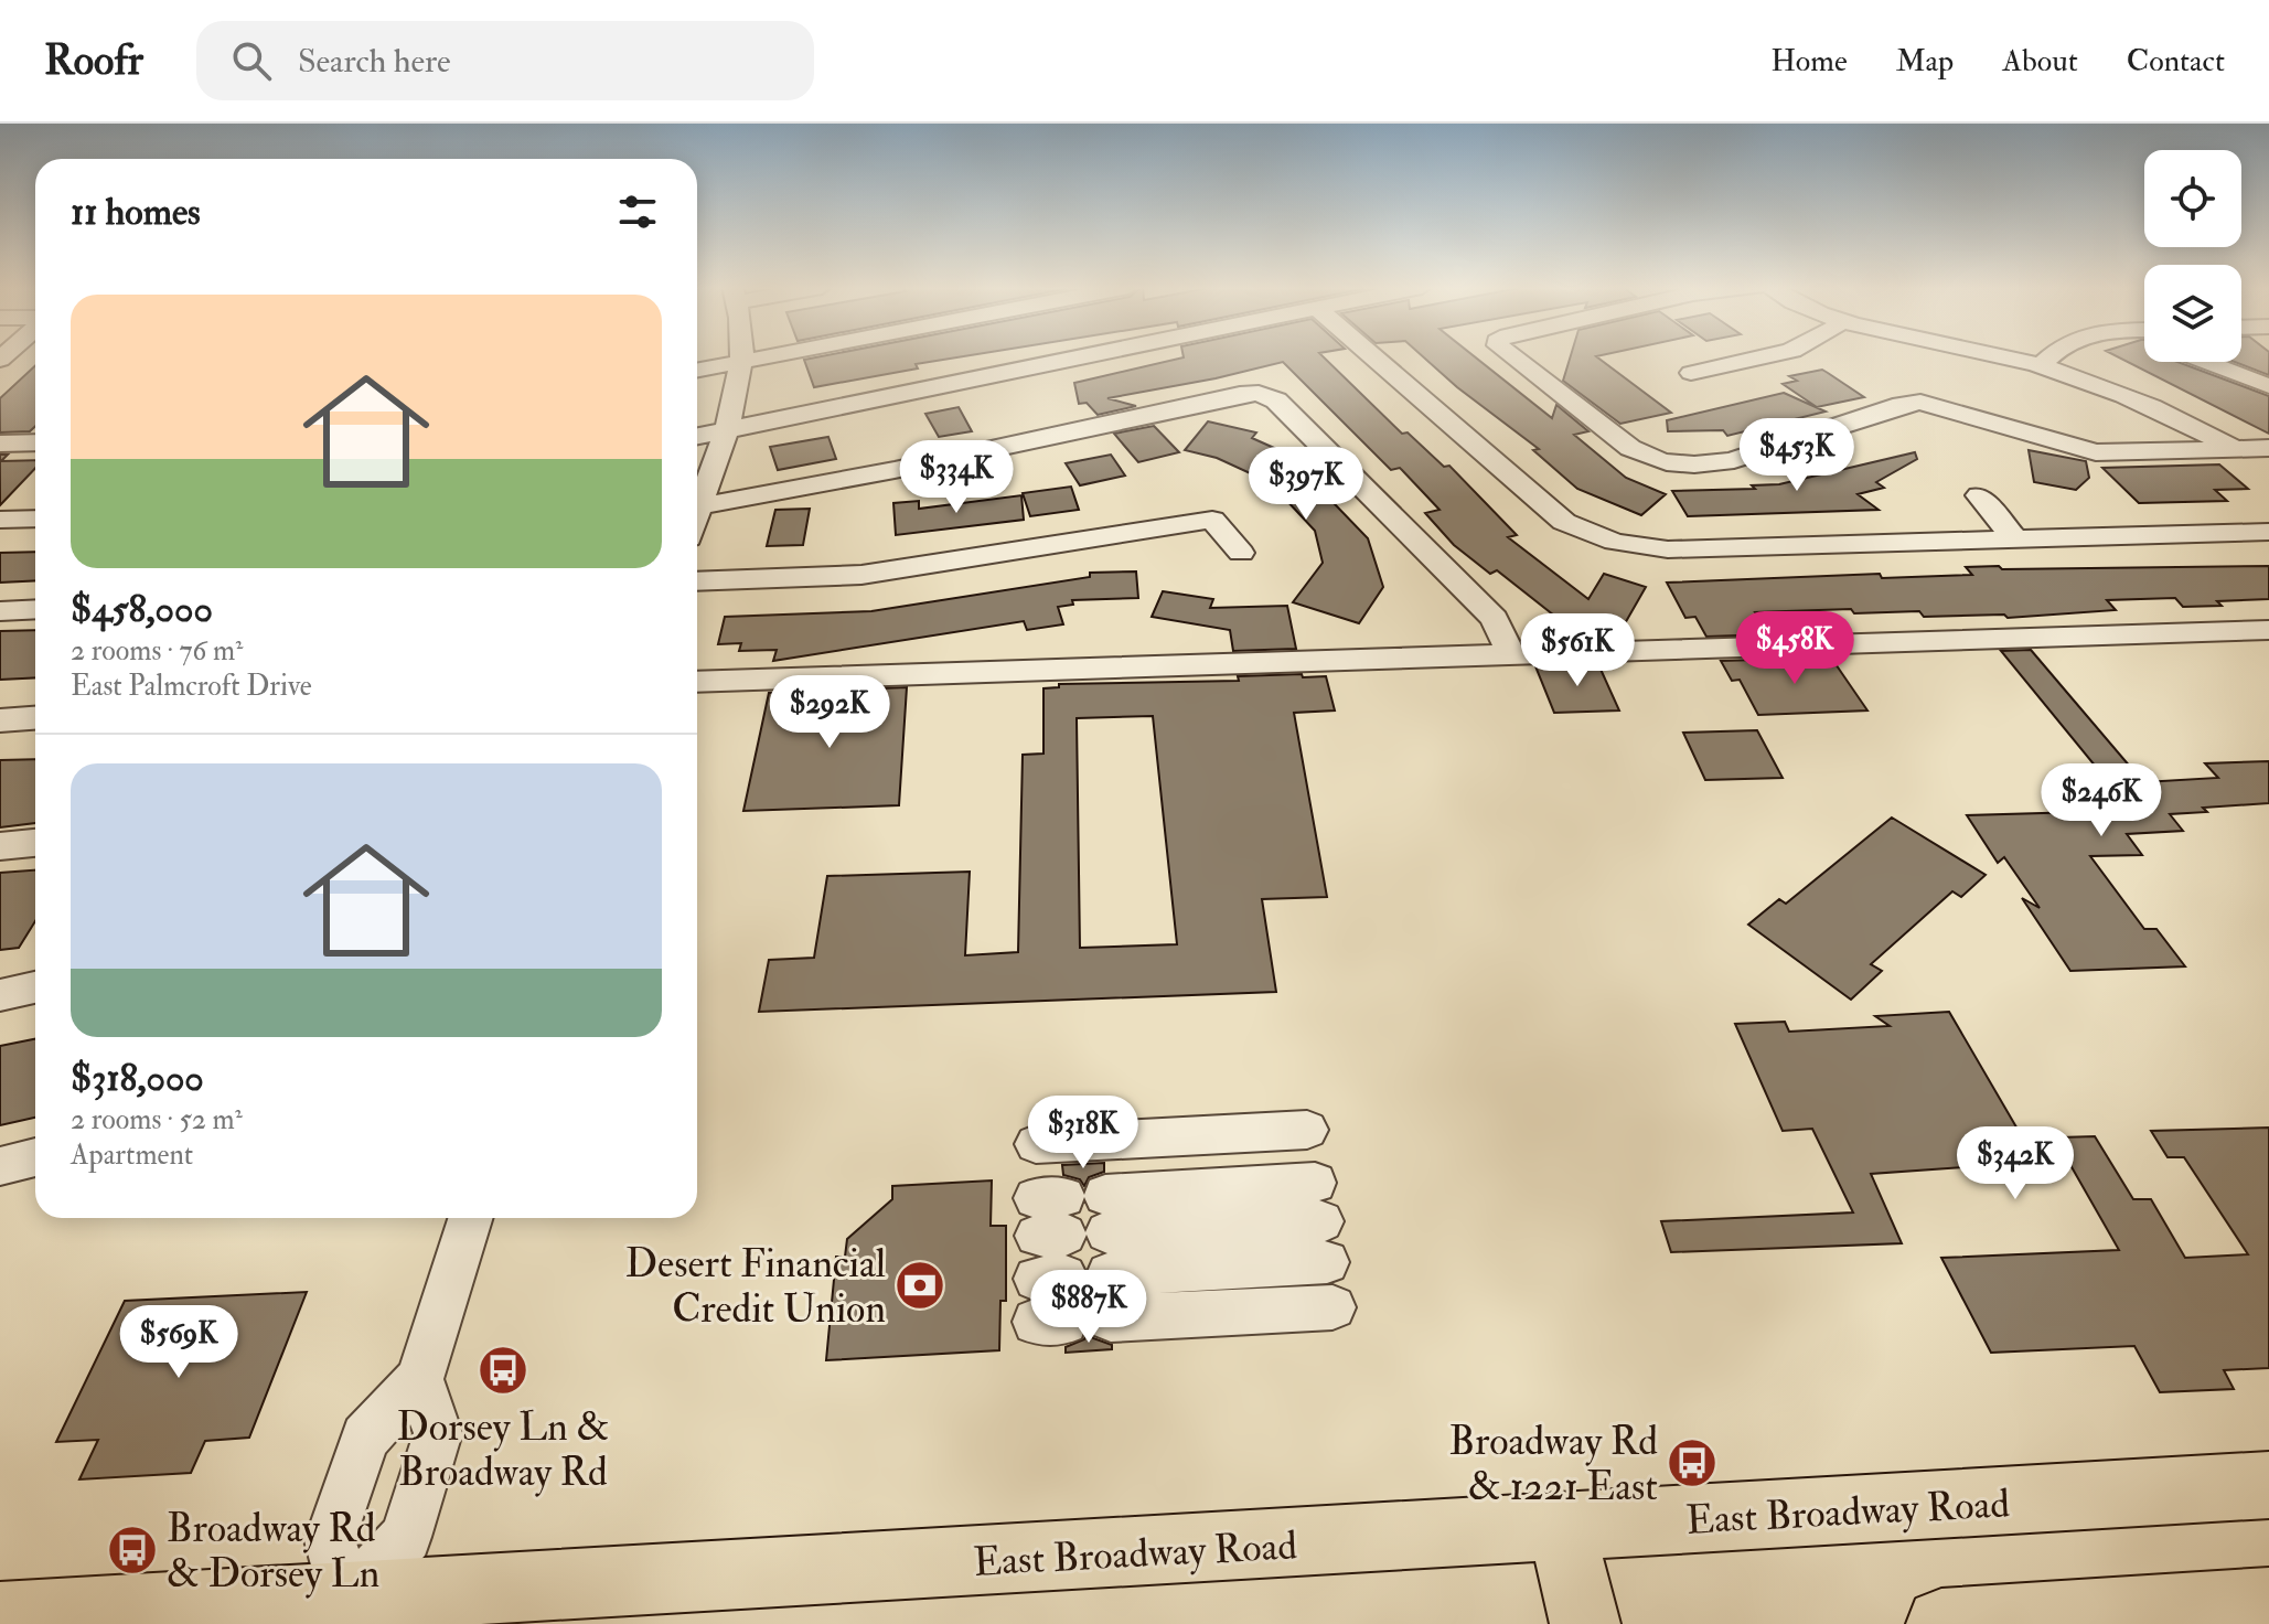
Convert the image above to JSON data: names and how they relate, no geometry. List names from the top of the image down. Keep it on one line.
{"streets":{"main road":["East Broadway Road"]},"places":{"bank":["Desert Financial Credit Union"],"bus stop":["Dorsey Ln & Broadway Rd","Broadway Rd & 1221 East","Broadway Rd & Dorsey Ln"]},"page":{"header":"Roofr","search":"Search here","nav":["Home","Map","About","Contact"],"heading":"11 homes","list":[{"name":"$458,000","note":"2 rooms · 76 m² · East Palmcroft Drive"},{"name":"$318,000","note":"2 rooms · 52 m² · Apartment"}],"price":["$453K","$334K","$397K","$458K","$561K","$292K","$246K","$318K","$342K","$887K","$569K"]}}
